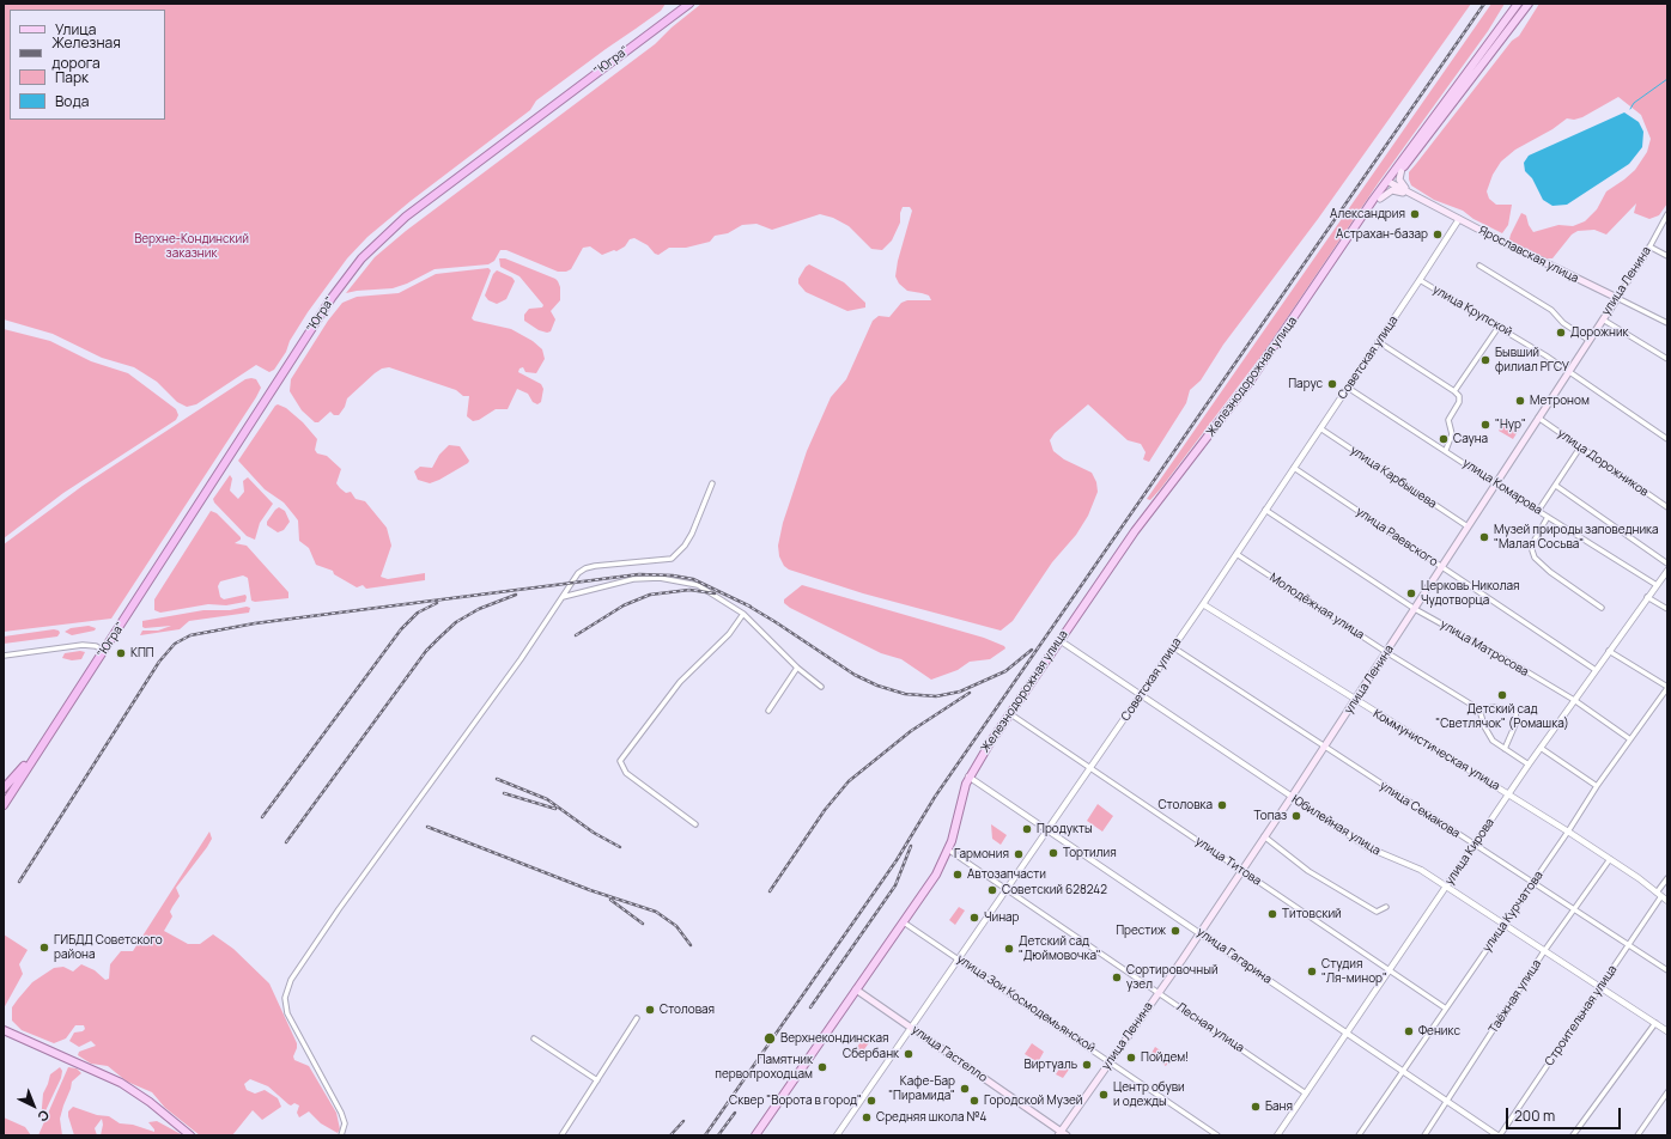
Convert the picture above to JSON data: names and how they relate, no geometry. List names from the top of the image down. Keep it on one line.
{"streets":{"highway":["\"Югра\""],"main road":["Ярославская улица","улица Ленина","Железнодорожная улица","улица Гастелло"],"street":["улица Крупской","Советская улица","улица Дорожников","улица Карбышева","улица Комарова","улица Раевского","Молодёжная улица","улица Матросова","Коммунистическая улица","улица Семакова","Юбилейная улица","улица Кирова","улица Титова","улица Курчатова","улица Гагарина","Таёжная улица","улица Зои Космодемьянской","Строительная улица","Лесная улица"]},"crossings":[["Ярославская улица","улица Ленина"],["Ярославская улица","Советская улица"],["Ярославская улица","Железнодорожная улица"],["улица Ленина","улица Крупской"],["улица Ленина","улица Дорожников"],["улица Ленина","улица Карбышева"],["улица Ленина","улица Комарова"],["улица Ленина","улица Раевского"],["улица Ленина","Молодёжная улица"],["улица Ленина","улица Матросова"],["улица Ленина","Коммунистическая улица"],["улица Ленина","улица Семакова"],["улица Ленина","Юбилейная улица"],["улица Ленина","улица Титова"],["улица Ленина","улица Гагарина"],["улица Ленина","улица Зои Космодемьянской"],["улица Ленина","Лесная улица"],["улица Ленина","улица Гастелло"],["улица Крупской","Советская улица"],["Советская улица","улица Карбышева"],["Советская улица","улица Комарова"],["Советская улица","улица Раевского"],["Советская улица","Молодёжная улица"],["Советская улица","улица Матросова"],["Советская улица","Коммунистическая улица"],["Советская улица","улица Семакова"],["Советская улица","Юбилейная улица"],["Советская улица","улица Титова"],["Советская улица","улица Гагарина"],["Советская улица","улица Зои Космодемьянской"],["Советская улица","Лесная улица"],["Советская улица","улица Гастелло"],["Железнодорожная улица","Юбилейная улица"],["Железнодорожная улица","улица Титова"],["Железнодорожная улица","улица Гагарина"],["Железнодорожная улица","улица Зои Космодемьянской"],["Железнодорожная улица","Лесная улица"],["Железнодорожная улица","улица Гастелло"],["улица Комарова","улица Кирова"],["улица Раевского","улица Кирова"],["улица Матросова","улица Кирова"],["улица Матросова","улица Курчатова"],["Коммунистическая улица","улица Кирова"],["Коммунистическая улица","улица Курчатова"],["Коммунистическая улица","Таёжная улица"],["Коммунистическая улица","Строительная улица"],["улица Семакова","улица Кирова"],["улица Семакова","улица Курчатова"],["улица Семакова","Таёжная улица"],["улица Семакова","Строительная улица"],["Юбилейная улица","улица Кирова"],["Юбилейная улица","улица Курчатова"],["Юбилейная улица","Таёжная улица"],["Юбилейная улица","Строительная улица"],["улица Кирова","улица Титова"],["улица Кирова","улица Гагарина"],["улица Кирова","Лесная улица"],["улица Титова","улица Курчатова"],["улица Курчатова","улица Гагарина"],["улица Гагарина","Таёжная улица"],["улица Гагарина","Строительная улица"]],"parks":["Верхне-Кондинский заказник"],"places":["Александрия","Астрахан-базар","Дорожник","Бывший филиал РГСУ","Парус","Метроном","\"Нур\"","Сауна","Музей природы заповедника \"Малая Сосьва\"","Церковь Николая Чудотворца","КПП","Детский сад \"Светлячок\" (Ромашка)","Столовка","Топаз","Продукты","Тортилия","Гармония","Автозапчасти","Советский 628242","Титовский","Чинар","Престиж","ГИБДД Советского района","Детский сад \"Дюймовочка\"","Студия \"Ля-минор\"","Сортировочный узел","Столовая","Феникс","Верхнекондинская","Сбербанк","Пойдем!","Виртуаль","Памятник первопроходцам","Кафе-Бар \"Пирамида\"","Центр обуви и одежды","Сквер \"Ворота в город\"","Городской Музей","Баня","Средняя школа №4"],"legend":["Улица","Железная дорога","Парк","Вода"],"scale_bar":"200 m","north":"bottom right"}
